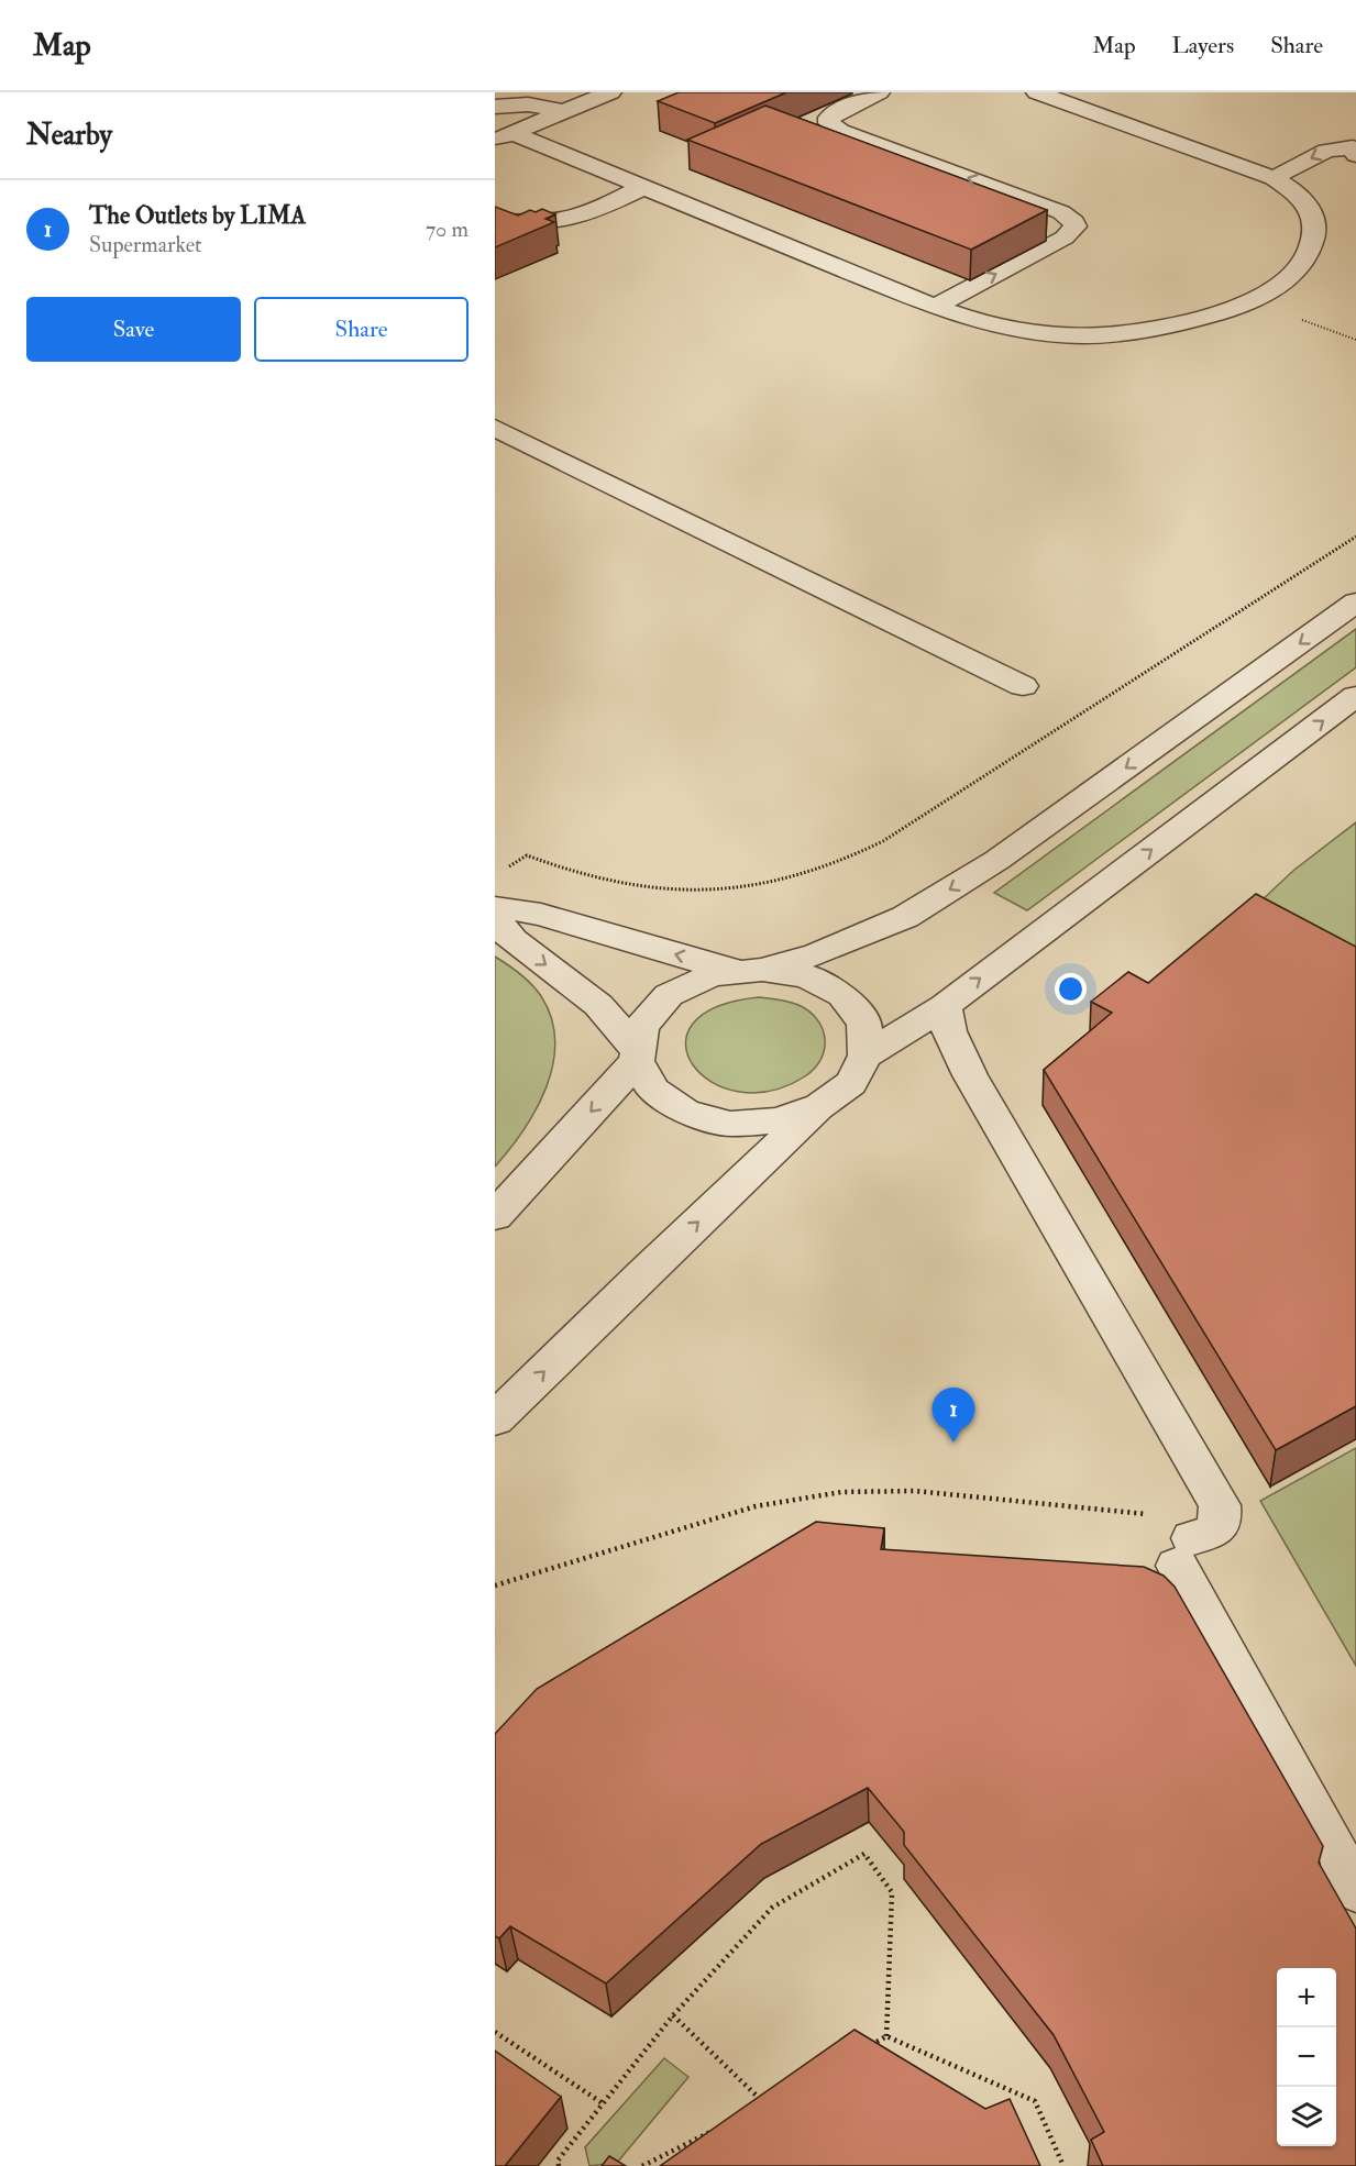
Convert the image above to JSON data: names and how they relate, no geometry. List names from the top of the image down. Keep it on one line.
{"page":{"header":"Map","nav":["Map","Layers","Share"],"heading":"Nearby","list":[{"mark":"1","name":"The Outlets by LIMA","note":"Supermarket","value":"70 m"}],"buttons":["Save","Share"],"pins":"1","map_buttons":["+","−"]}}
